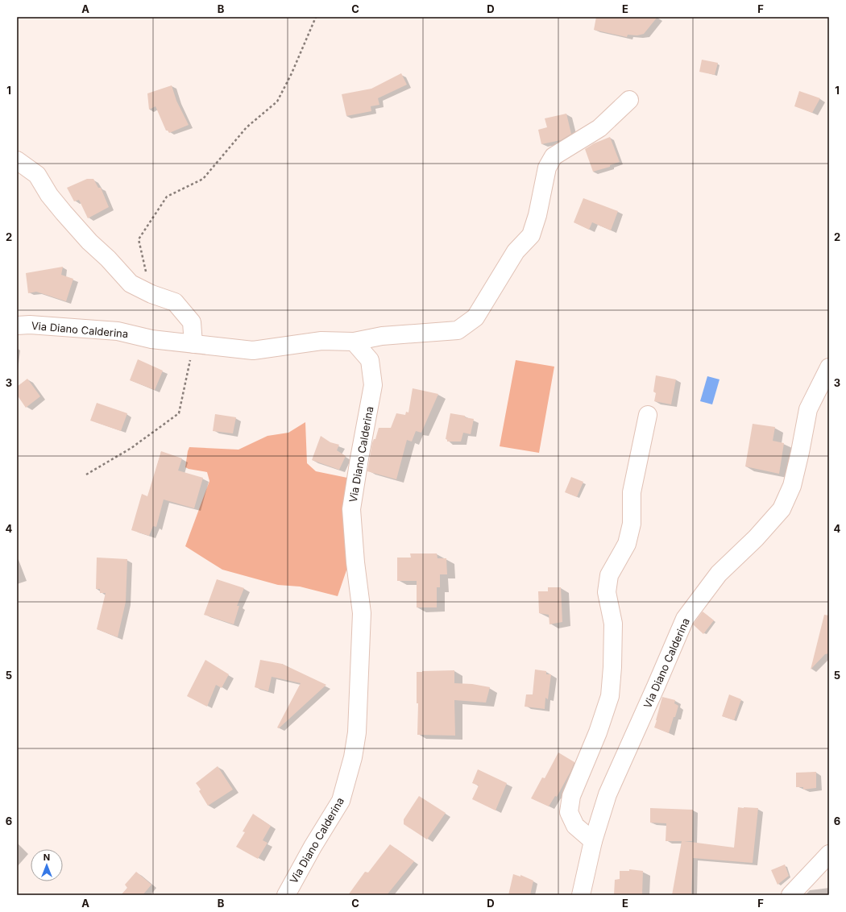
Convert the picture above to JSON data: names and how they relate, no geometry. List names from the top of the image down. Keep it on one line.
{"streets":{"main road":["Via Diano Calderina"]},"north":"top","grid":{"columns":["A","B","C","D","E","F"],"rows":["1","2","3","4","5","6"]}}
